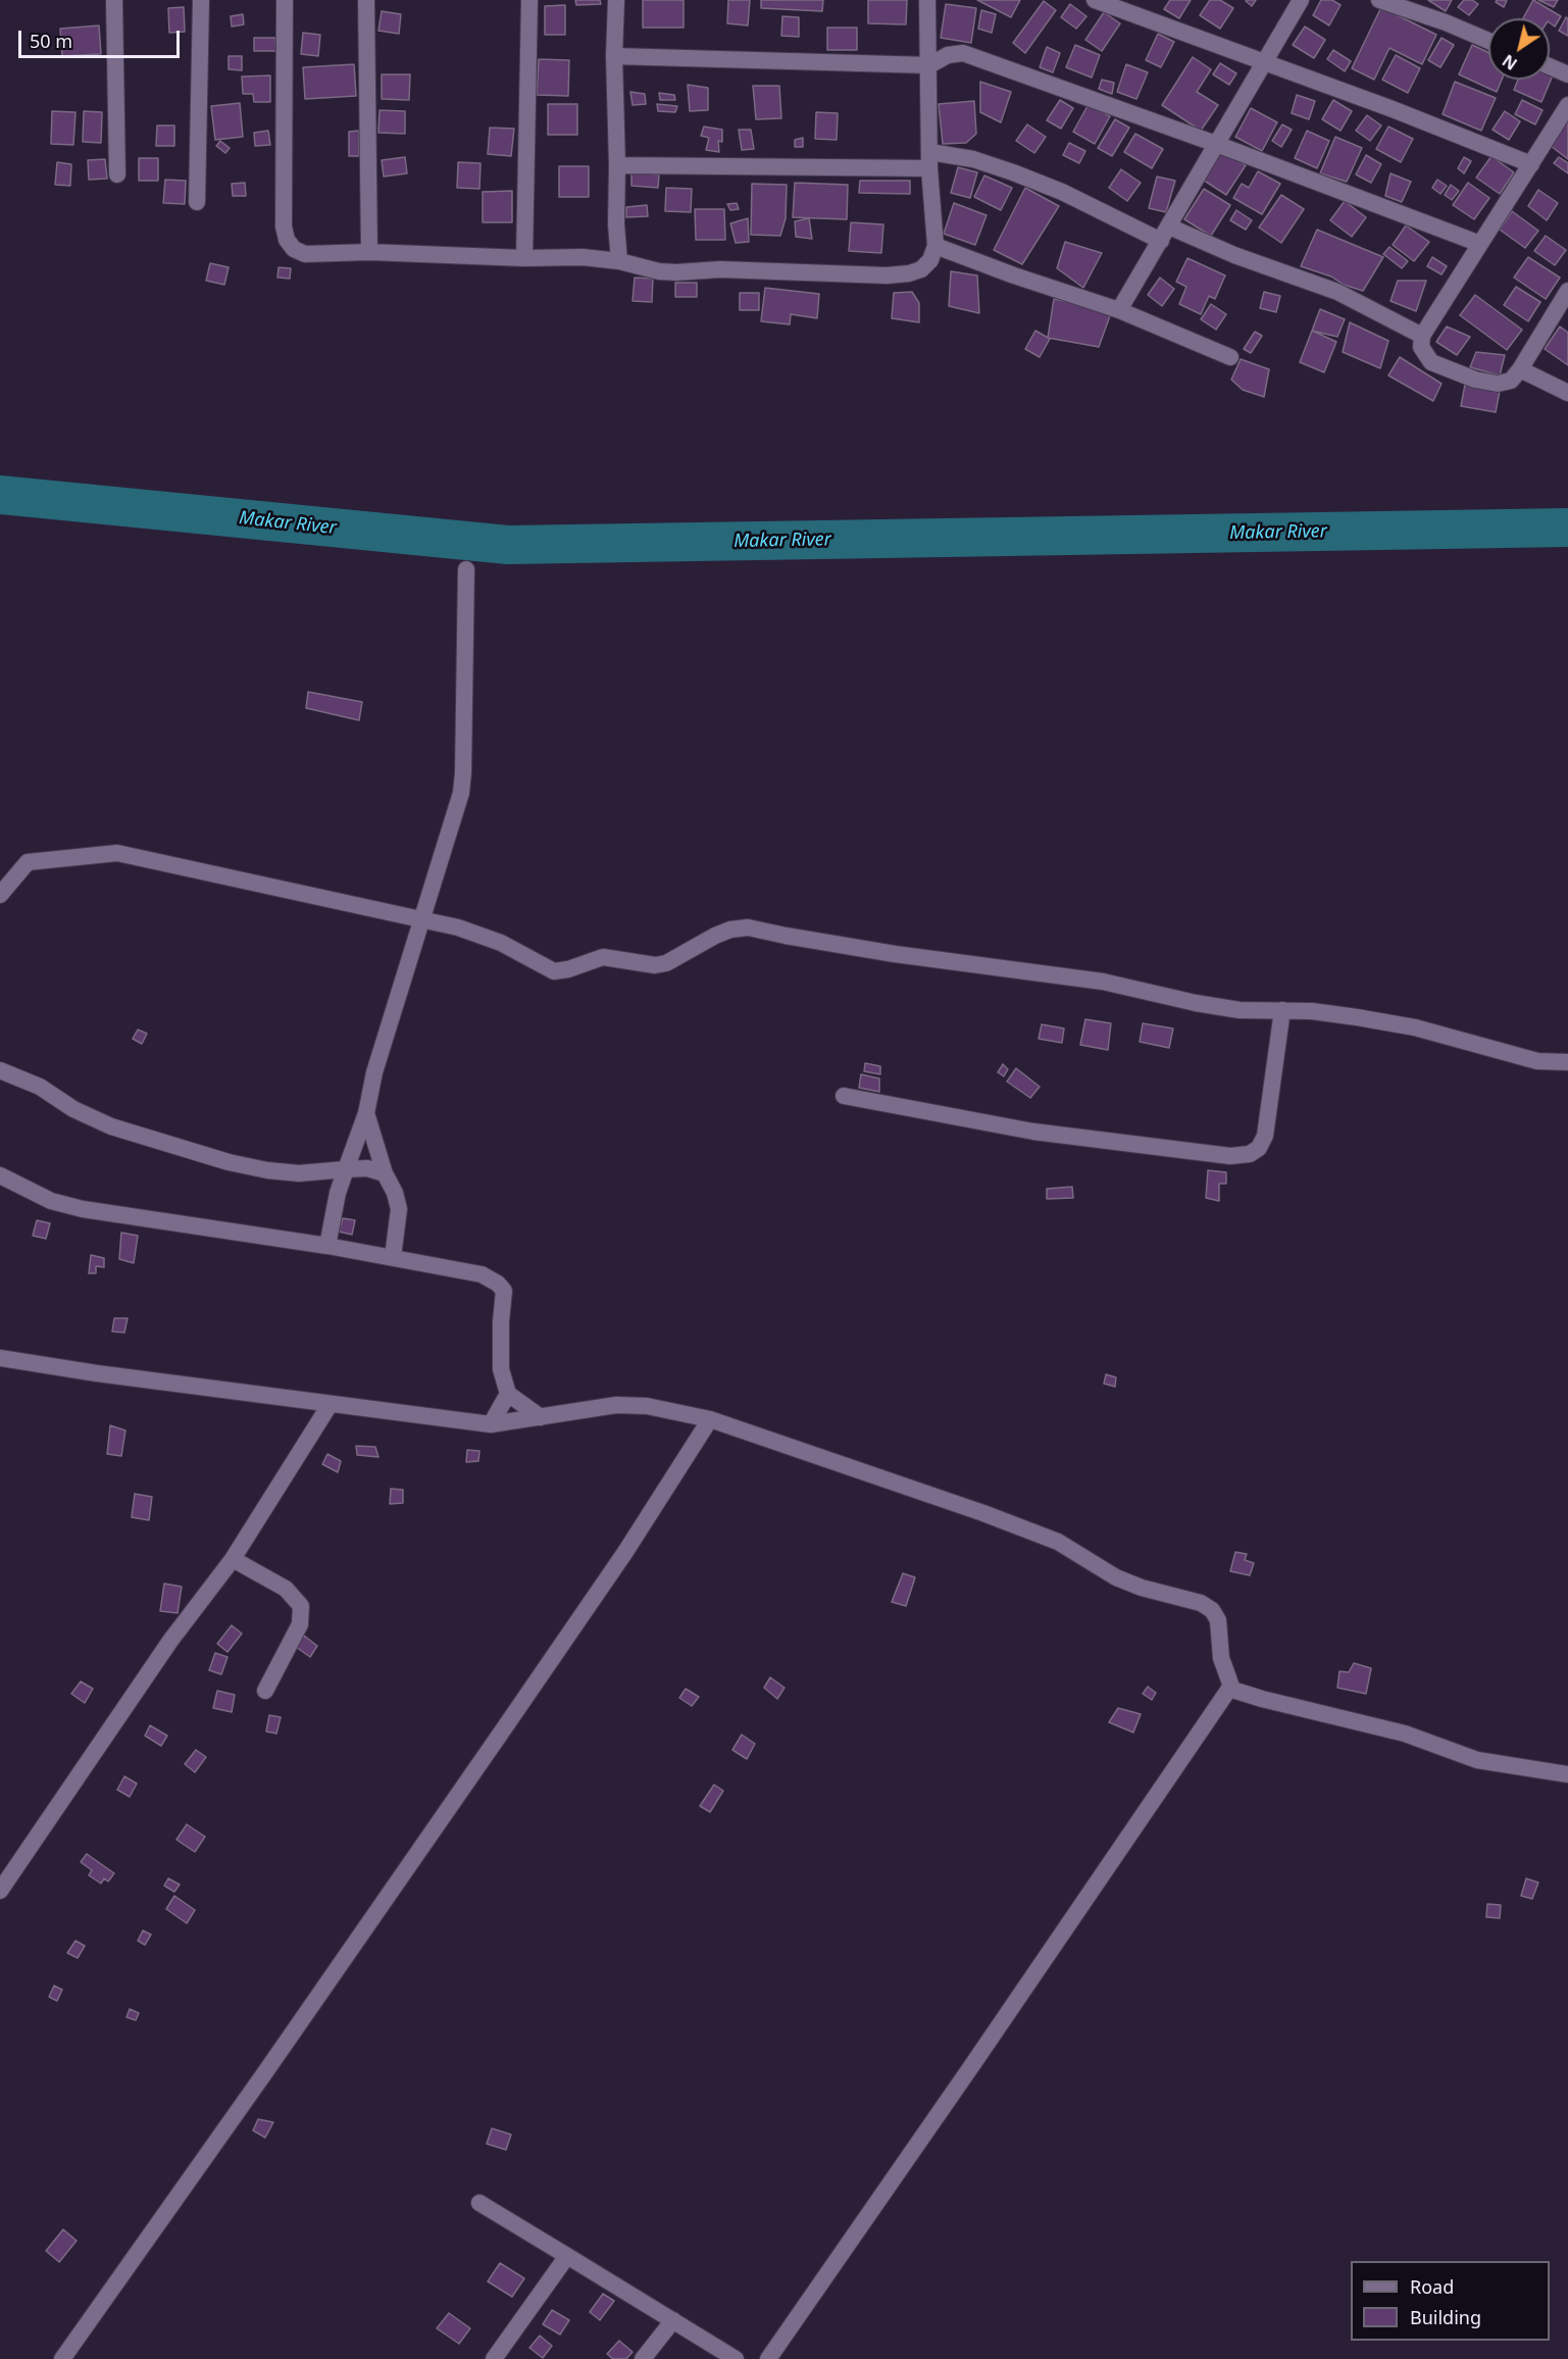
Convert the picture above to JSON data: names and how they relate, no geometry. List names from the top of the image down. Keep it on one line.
{"water":["Makar River"],"legend":["Road","Building"],"scale_bar":"50 m","north":"bottom left"}
